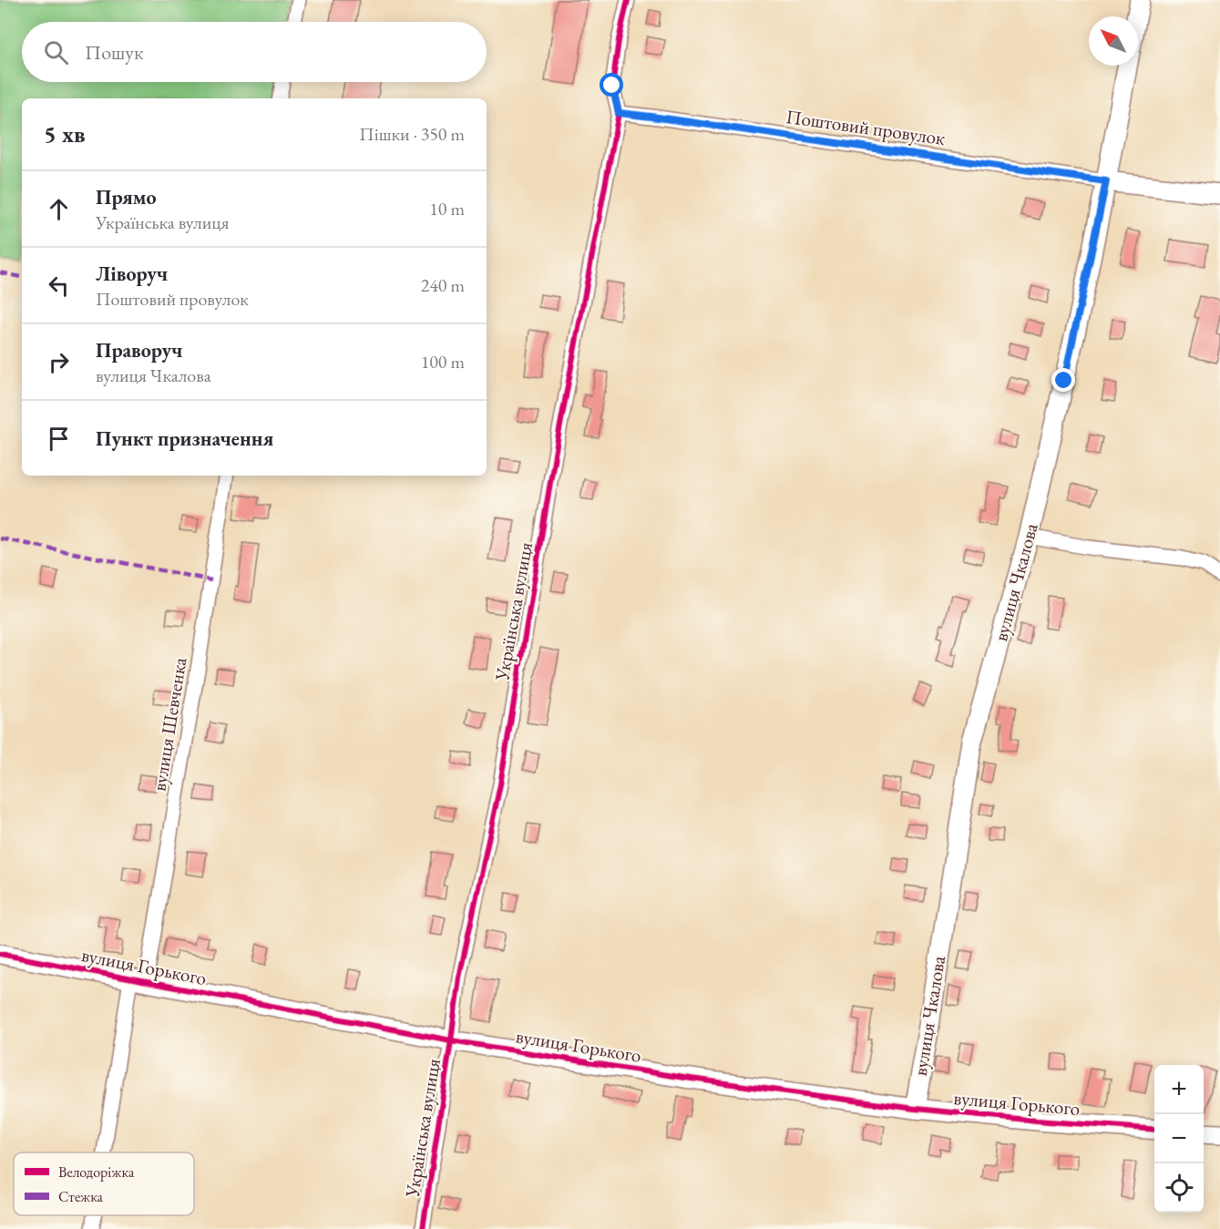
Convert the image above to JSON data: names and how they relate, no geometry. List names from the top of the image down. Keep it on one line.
{"streets":{"street":["Поштовий провулок","вулиця Чкалова","Українська вулиця","вулиця Шевченка","вулиця Горького"]},"crossings":[["Поштовий провулок","вулиця Чкалова"],["Поштовий провулок","Українська вулиця"],["вулиця Чкалова","вулиця Горького"],["Українська вулиця","вулиця Горького"],["вулиця Шевченка","вулиця Горького"]],"legend":["Велодоріжка","Стежка"],"north":"top left","page":{"search":"Пошук","heading":["5 хв","Пішки · 350 m"],"list":[["Прямо","Українська вулиця","10 m"],["Ліворуч","Поштовий провулок","240 m"],["Праворуч","вулиця Чкалова","100 m"],"Пункт призначення"],"map_buttons":["+","−"]}}
